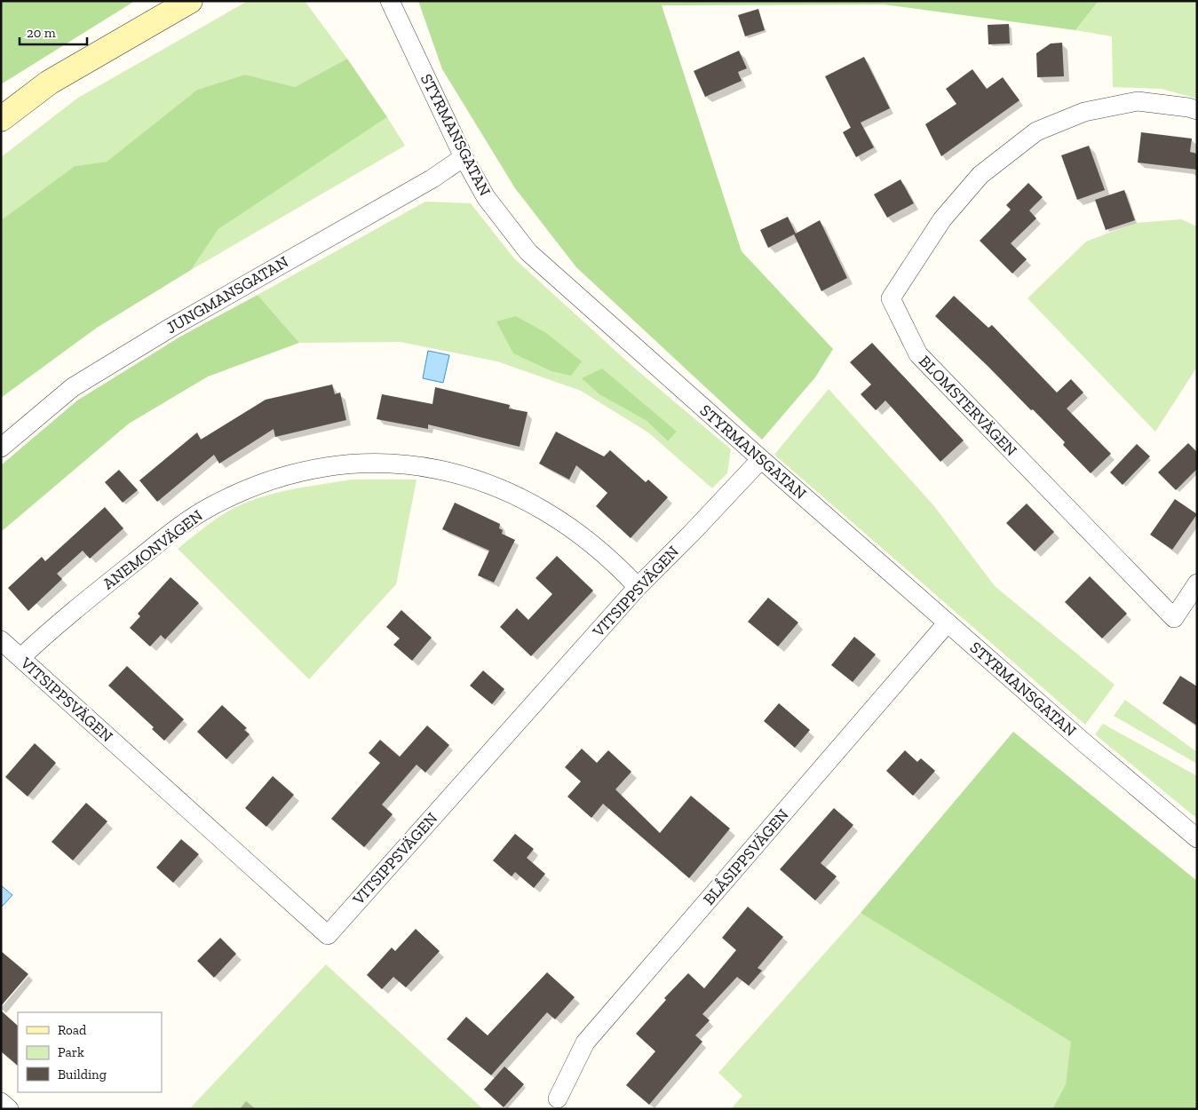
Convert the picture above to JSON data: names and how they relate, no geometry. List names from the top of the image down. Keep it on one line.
{"streets":{"street":["STYRMANSGATAN","JUNGMANSGATAN","BLOMSTERVÄGEN","ANEMONVÄGEN","VITSIPPSVÄGEN","BLÅSIPPSVÄGEN"]},"crossings":[["STYRMANSGATAN","JUNGMANSGATAN"],["STYRMANSGATAN","VITSIPPSVÄGEN"],["STYRMANSGATAN","BLÅSIPPSVÄGEN"],["ANEMONVÄGEN","VITSIPPSVÄGEN"]],"legend":["Road","Park","Building"],"scale_bar":"20 m"}
